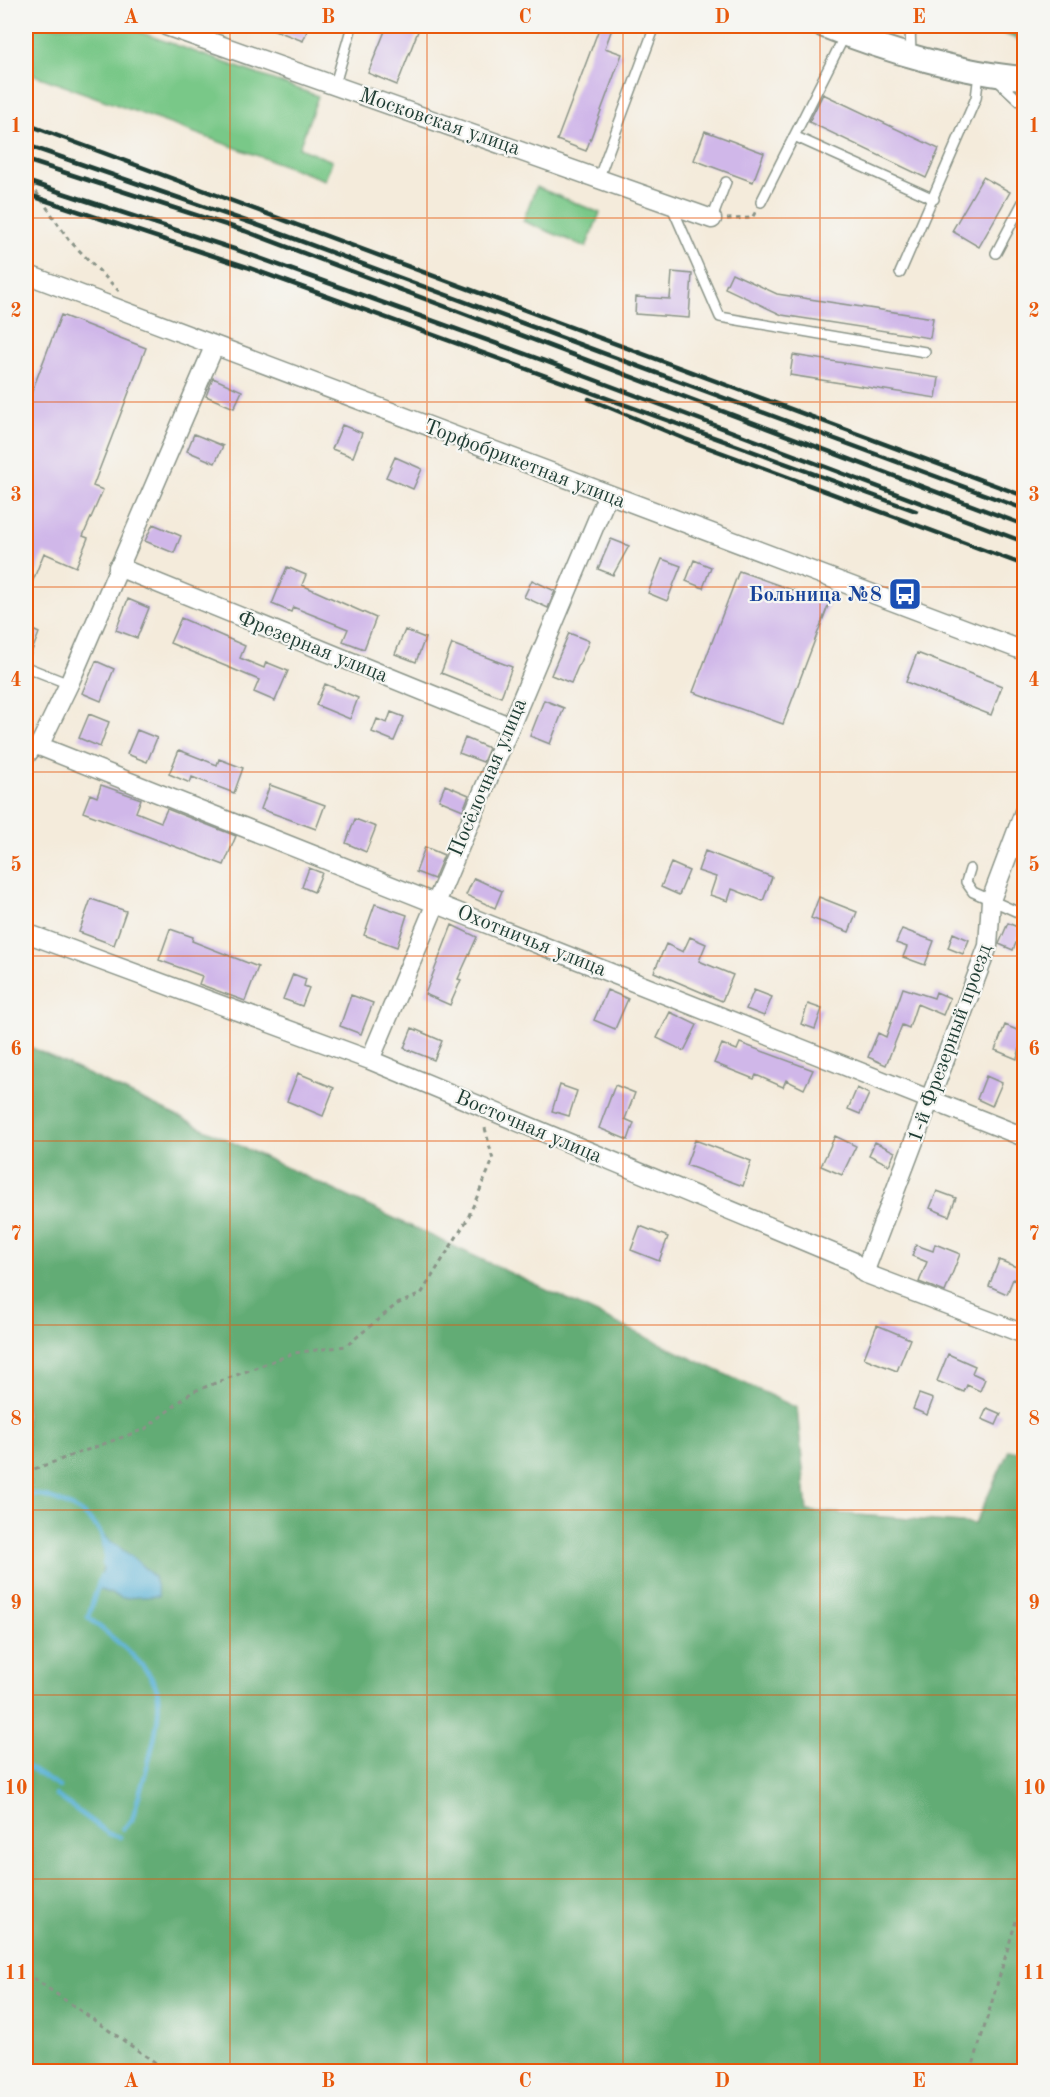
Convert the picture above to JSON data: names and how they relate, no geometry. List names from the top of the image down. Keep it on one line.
{"streets":{"street":["Московская улица","Торфобрикетная улица","Фрезерная улица","Посёлочная улица","Охотничья улица","1-й Фрезерный проезд","Восточная улица"]},"crossings":[["Торфобрикетная улица","Посёлочная улица"],["Фрезерная улица","Посёлочная улица"],["Посёлочная улица","Охотничья улица"],["Посёлочная улица","Восточная улица"],["Охотничья улица","1-й Фрезерный проезд"],["1-й Фрезерный проезд","Восточная улица"]],"places":{"bus stop":["Больница №8"]},"grid":{"columns":["A","B","C","D","E"],"rows":["1","2","3","4","5","6","7","8","9","10","11"]}}
